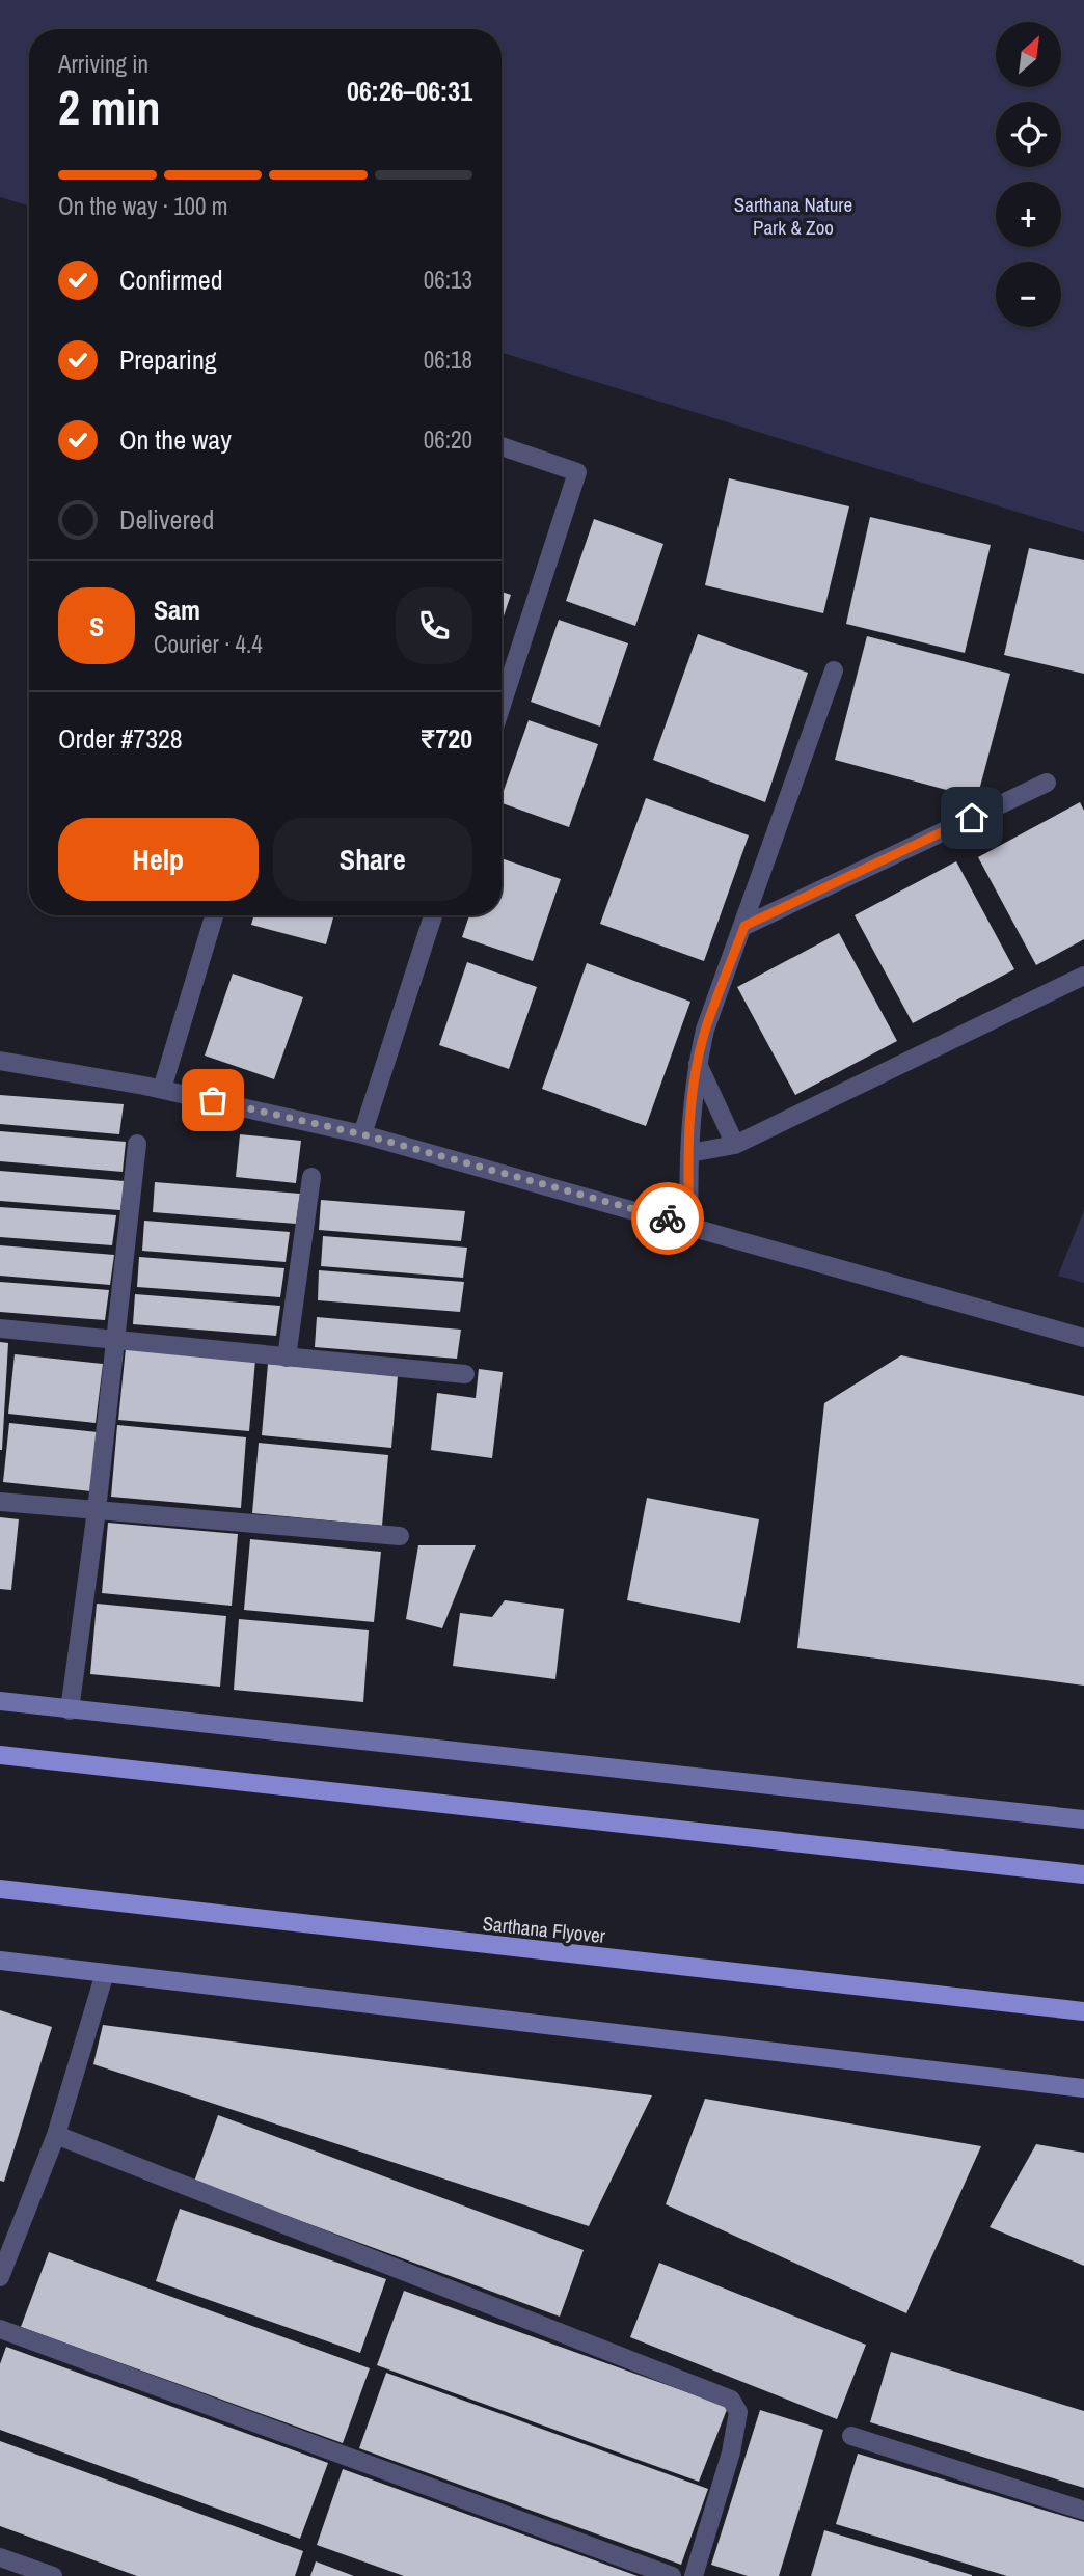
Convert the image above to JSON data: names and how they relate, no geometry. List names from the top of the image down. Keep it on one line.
{"streets":{"main road":["Sarthana Flyover"]},"parks":["Sarthana Nature Park & Zoo"],"north":"top right","page":{"map_buttons":["+","−"],"heading":["2 min","Arriving in","06:26–06:31"],"panel":["Sam","Courier · 4.4","Order #7328","₹720"],"bar":"On the way · 100 m","list":[["Confirmed","06:13"],["Preparing","06:18"],["On the way","06:20"],"Delivered"],"round":"S","buttons":["Help","Share"]}}
